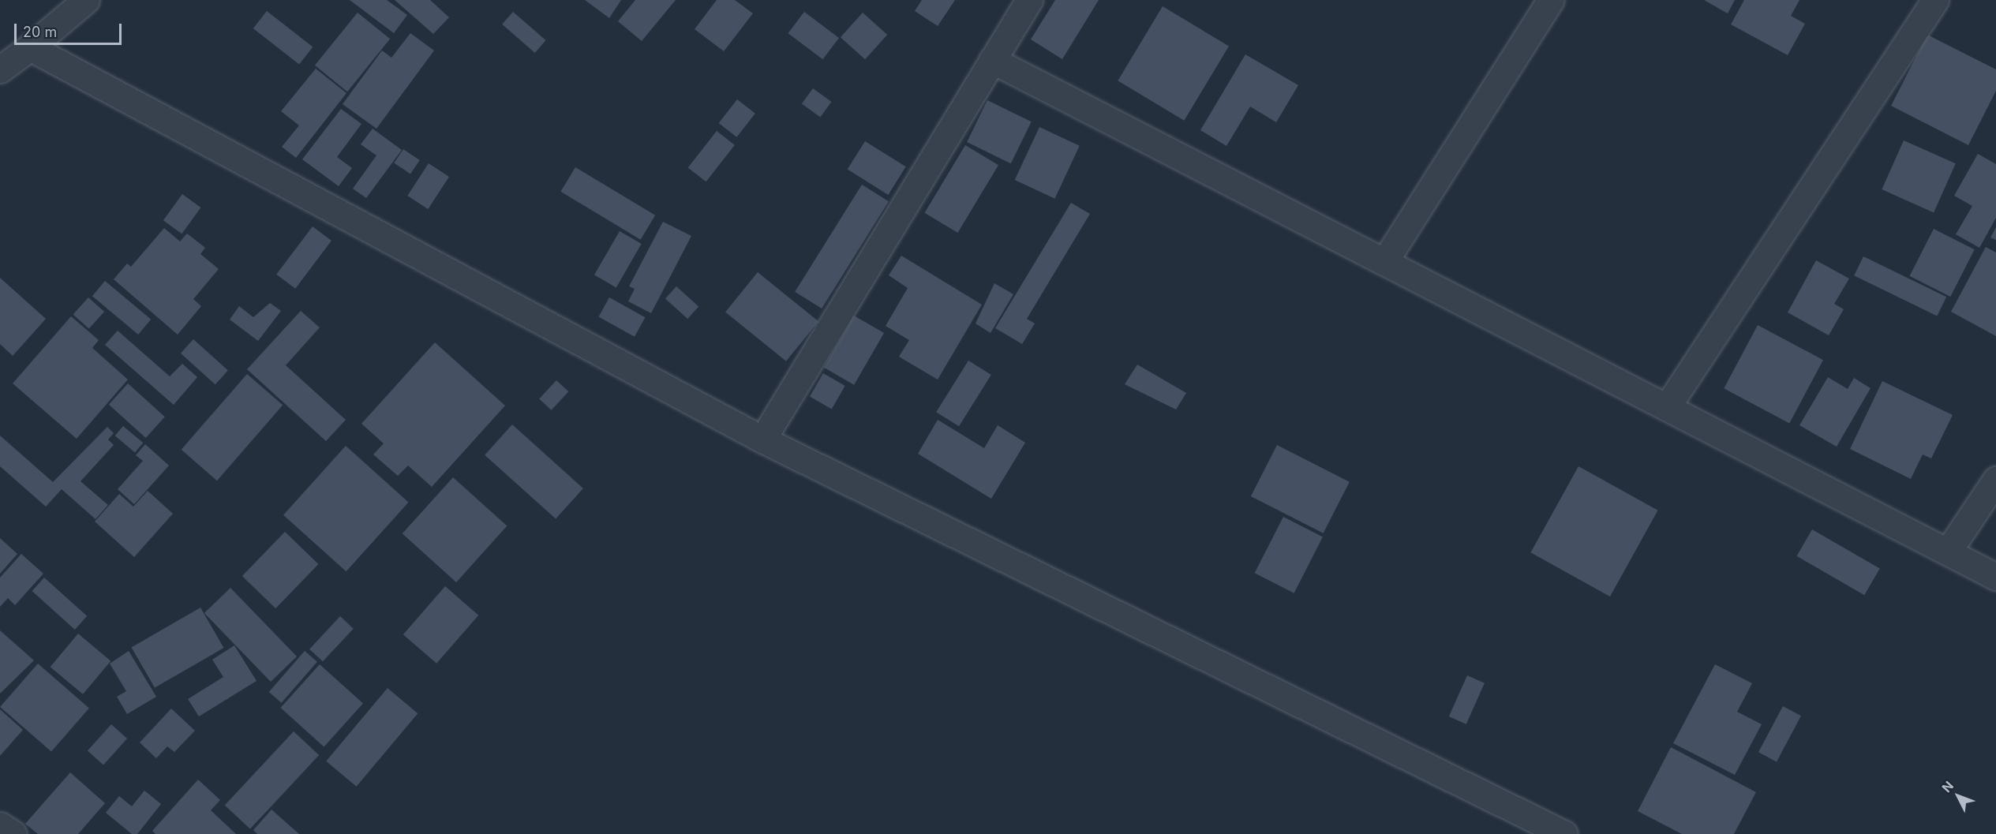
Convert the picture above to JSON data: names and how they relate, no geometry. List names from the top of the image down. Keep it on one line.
{"scale_bar":"20 m","north":"top left"}
